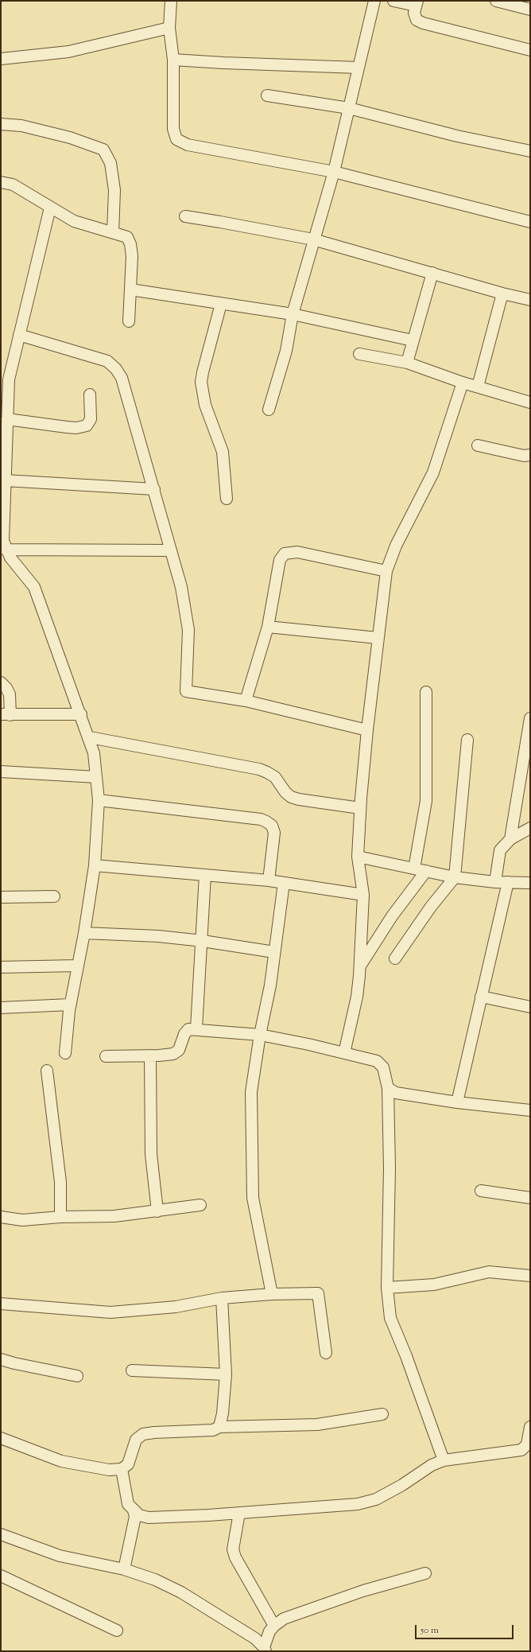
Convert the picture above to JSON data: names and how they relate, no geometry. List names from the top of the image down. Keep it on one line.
{"scale_bar":"50 m"}
